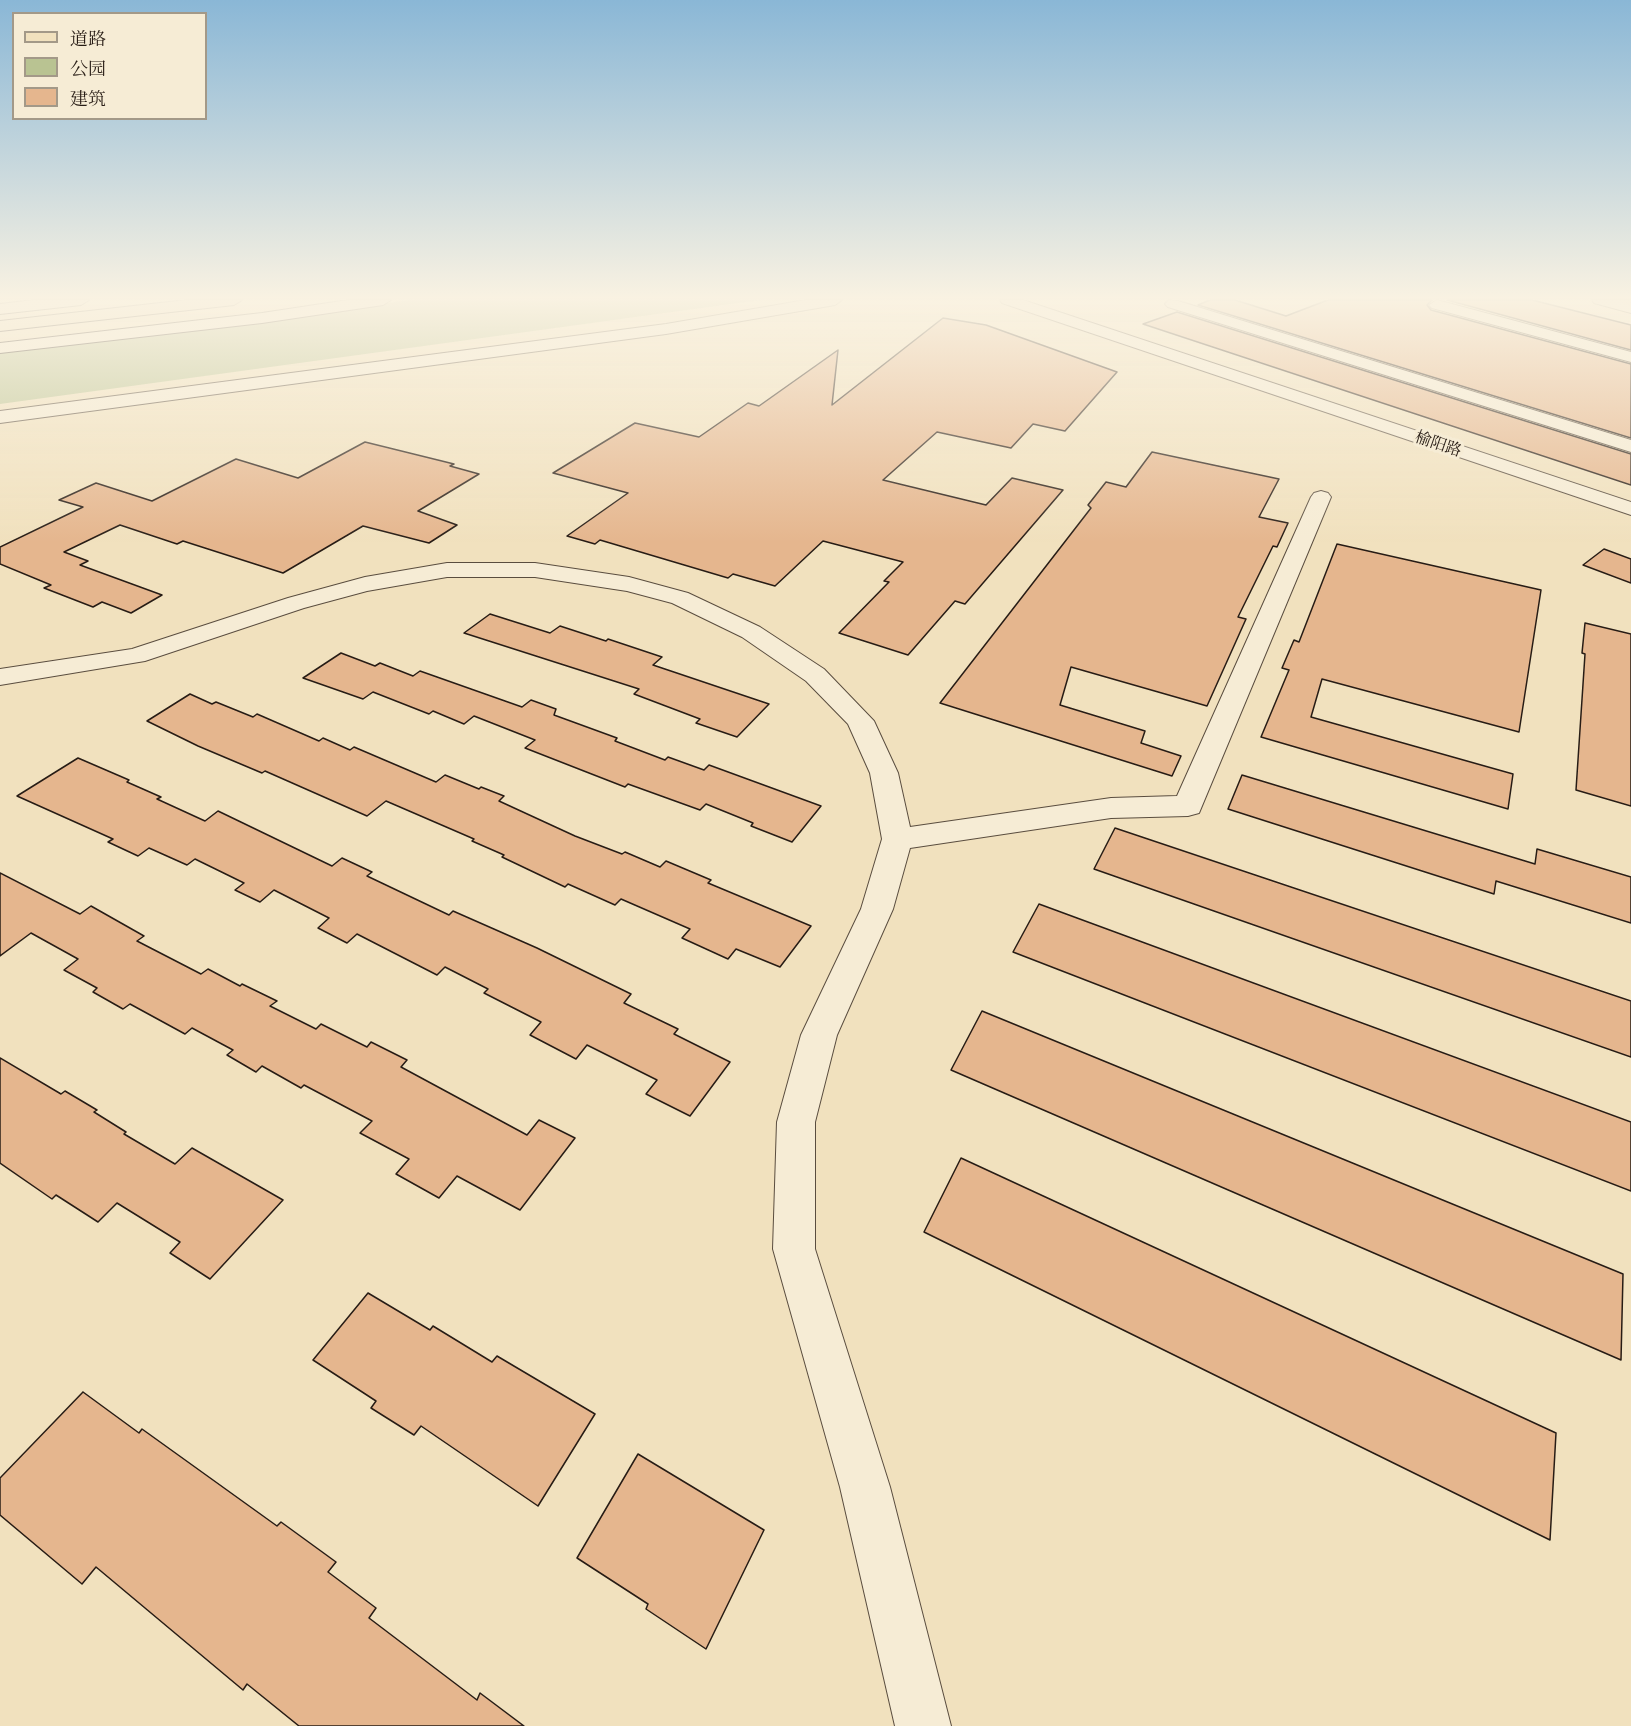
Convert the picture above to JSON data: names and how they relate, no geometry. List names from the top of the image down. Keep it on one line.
{"streets":{"street":["榆阳路"]},"legend":["道路","公园","建筑"]}
